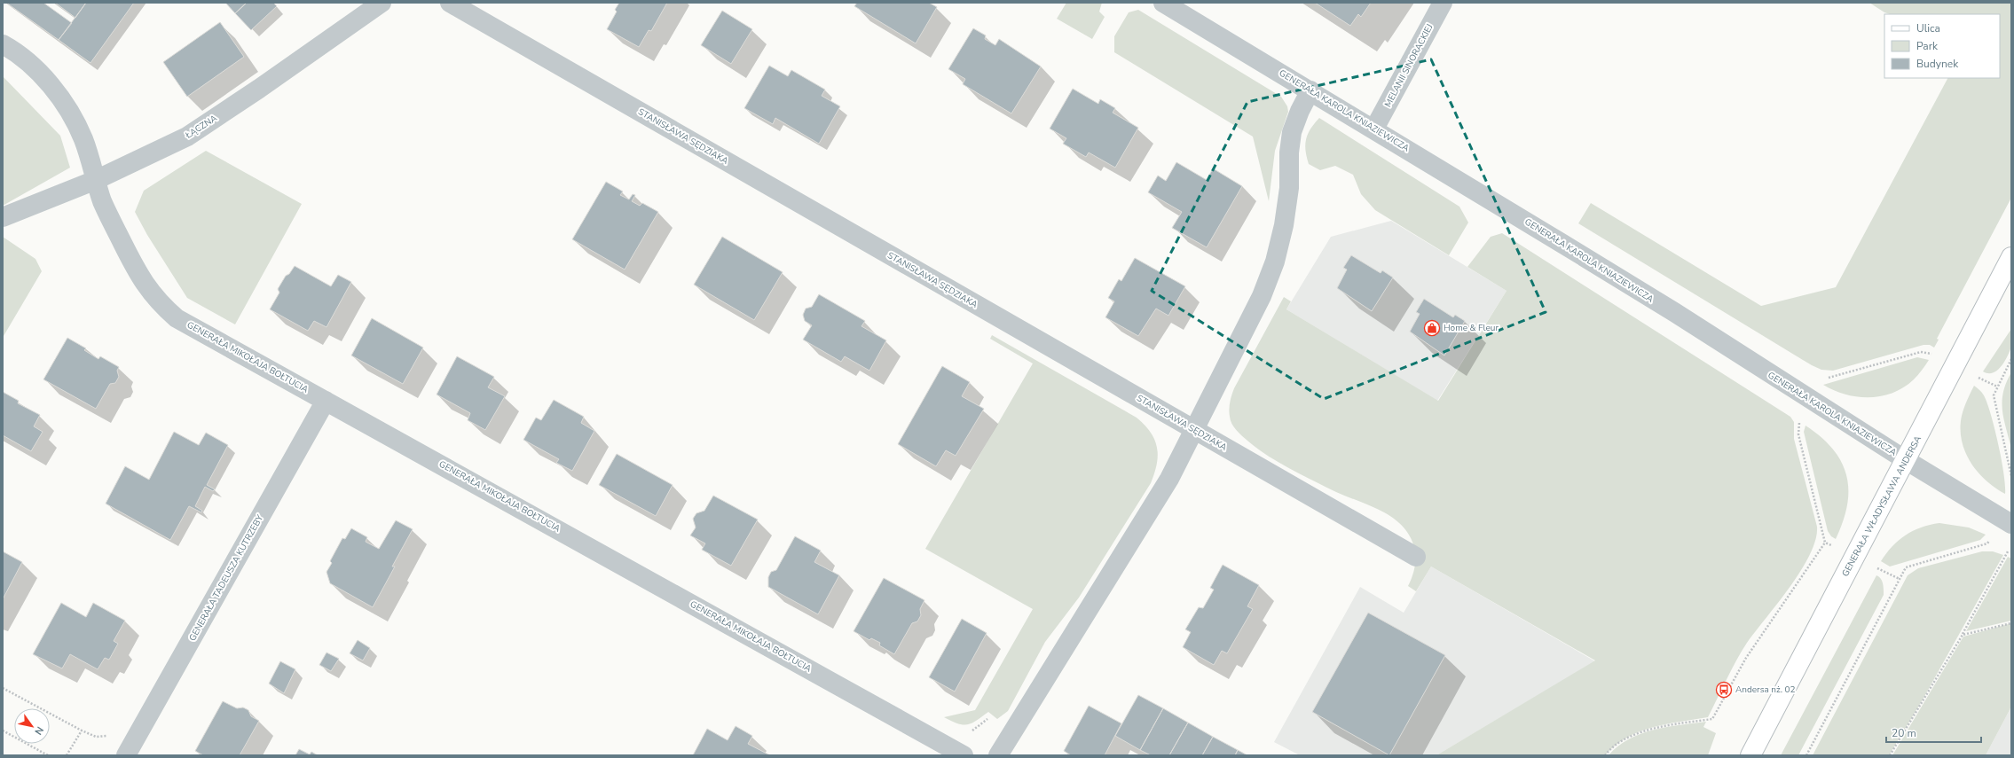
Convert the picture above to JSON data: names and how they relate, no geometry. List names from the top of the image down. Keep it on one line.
{"streets":{"main road":["GENERAŁA WŁADYSŁAWA ANDERSA"],"street":["MELANII SINORACKIEJ","GENERAŁA KAROLA KNIAZIEWICZA","ŁĄCZNA","STANISŁAWA SĘDZIAKA","GENERAŁA MIKOŁAJA BOŁTUCIA","GENERAŁA TADEUSZA KUTRZEBY"]},"crossings":[["MELANII SINORACKIEJ","GENERAŁA KAROLA KNIAZIEWICZA"],["GENERAŁA KAROLA KNIAZIEWICZA","GENERAŁA WŁADYSŁAWA ANDERSA"],["ŁĄCZNA","GENERAŁA MIKOŁAJA BOŁTUCIA"],["GENERAŁA MIKOŁAJA BOŁTUCIA","GENERAŁA TADEUSZA KUTRZEBY"]],"places":{"shop":["Home & Fleur"],"bus stop":["Andersa nż. 02"]},"legend":["Ulica","Park","Budynek"],"scale_bar":"20 m","north":"bottom right"}
